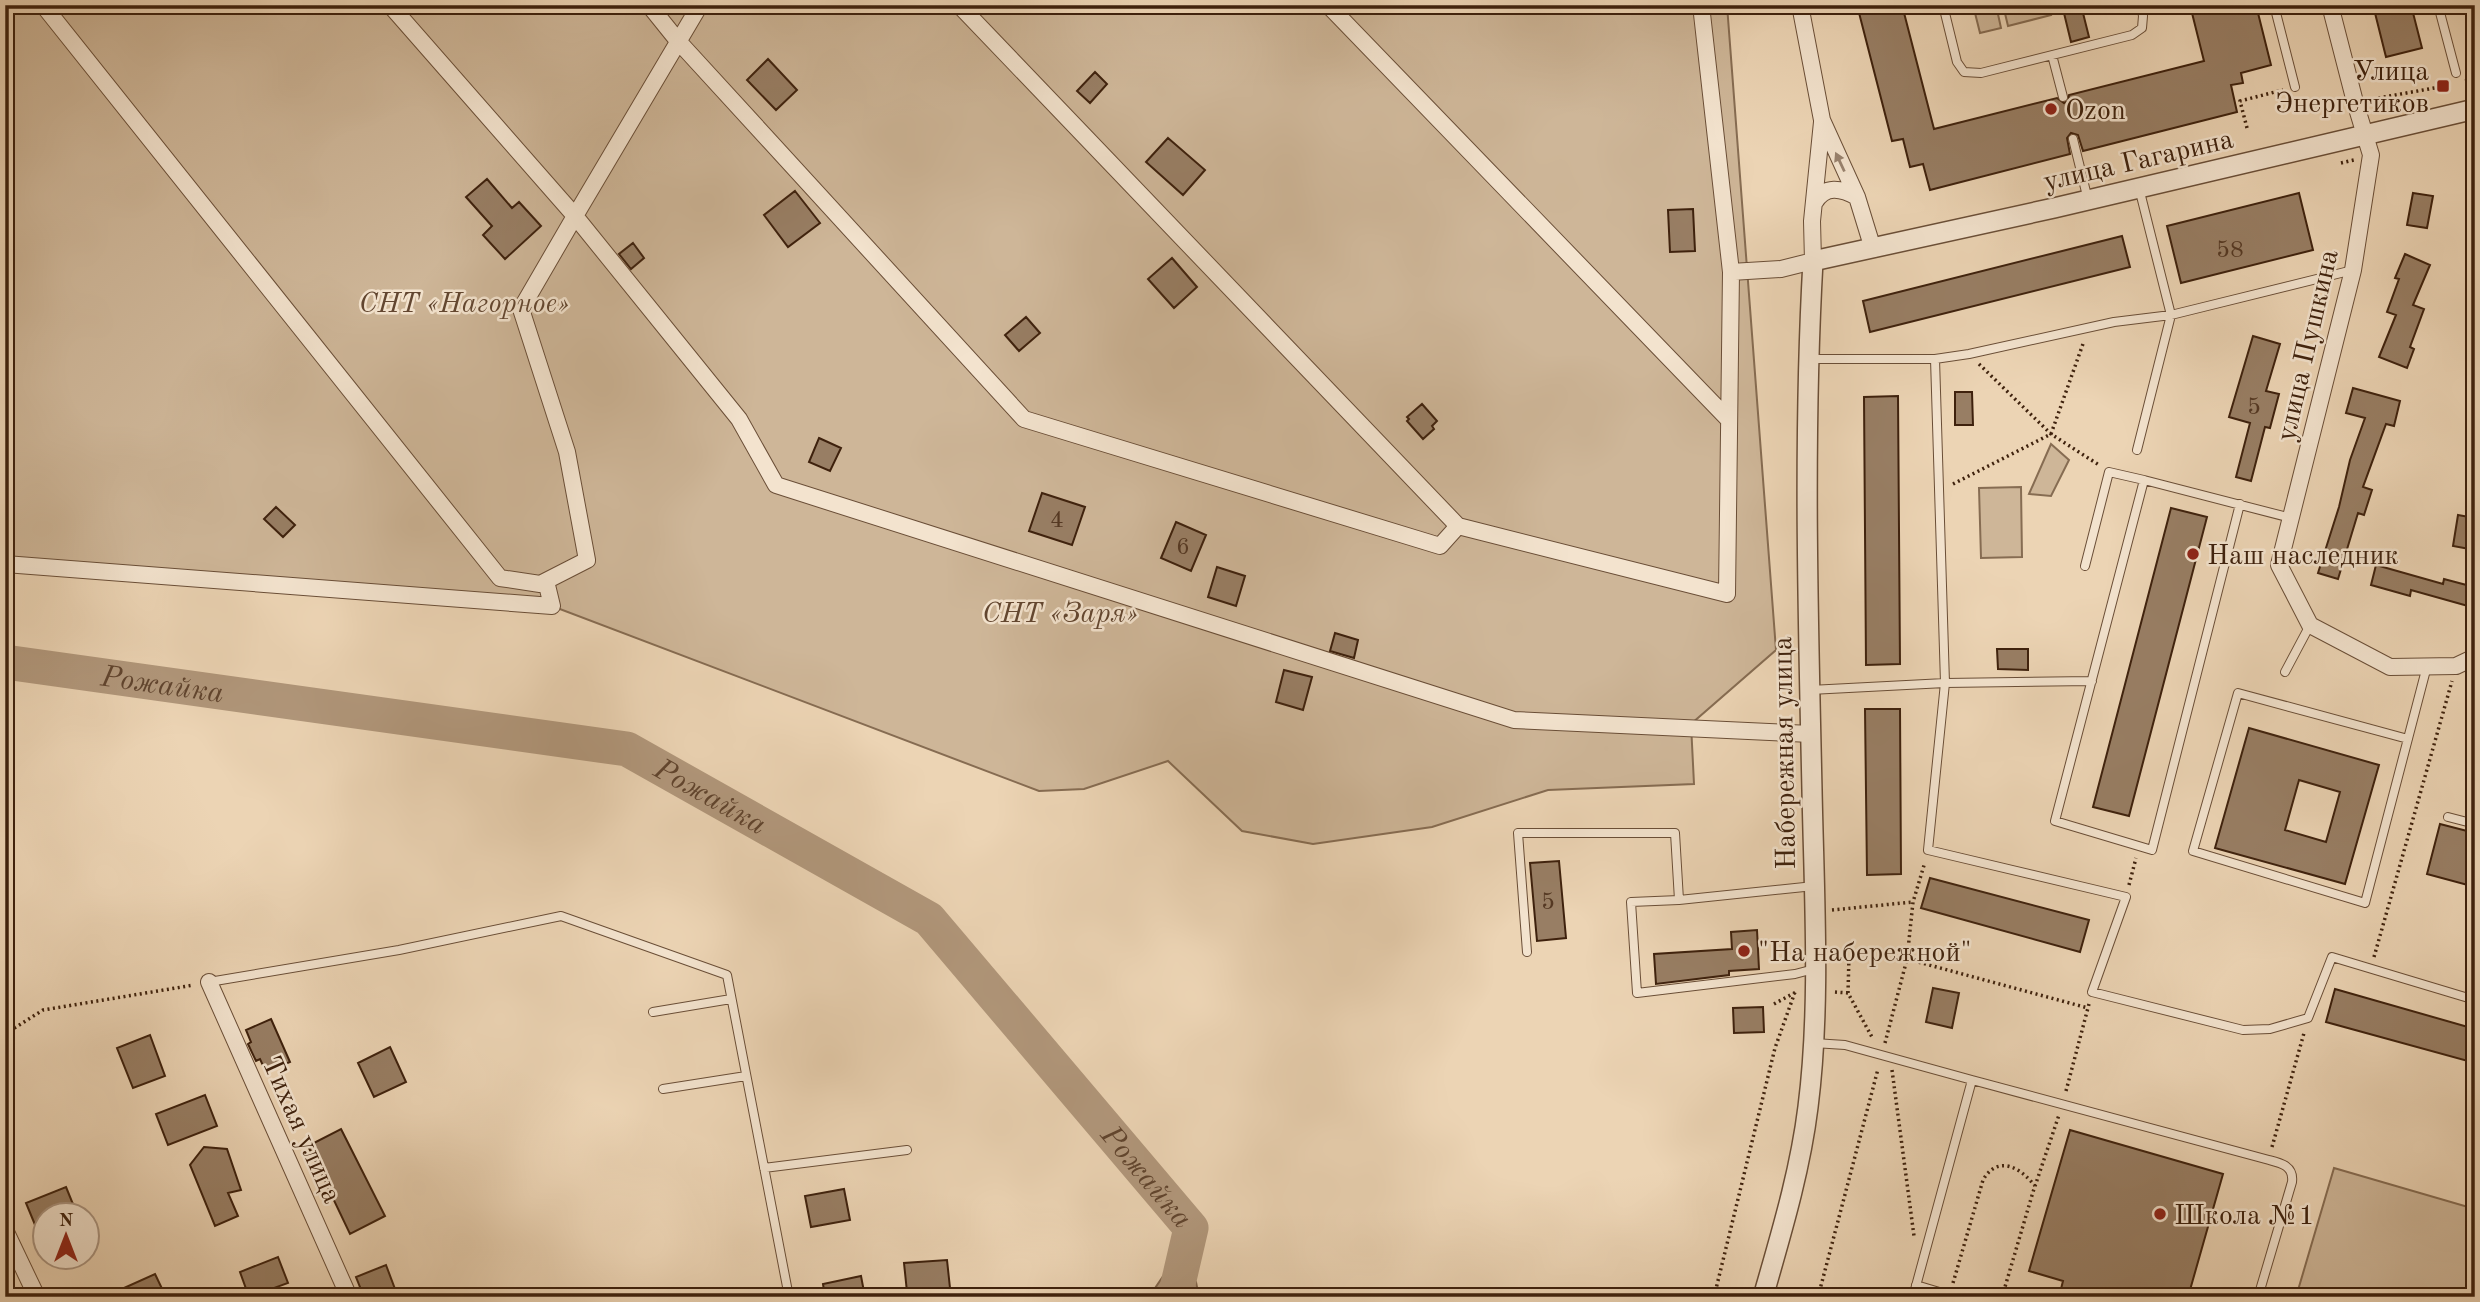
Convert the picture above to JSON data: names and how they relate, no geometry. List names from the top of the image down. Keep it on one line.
{"streets":{"street":["улица Гагарина","улица Пушкина","Набережная улица","Тихая улица"]},"crossings":[["улица Гагарина","улица Пушкина"],["улица Гагарина","Набережная улица"]],"water":["Рожайка"],"parks":["СНТ «Нагорное»","СНТ «Заря»"],"places":{"transit":["Улица Энергетиков"],"other":["Ozon","Наш наследник","\"На набережной\"","Школа №1"]},"house_numbers":["58","5","4","6","5"],"north":"top"}
